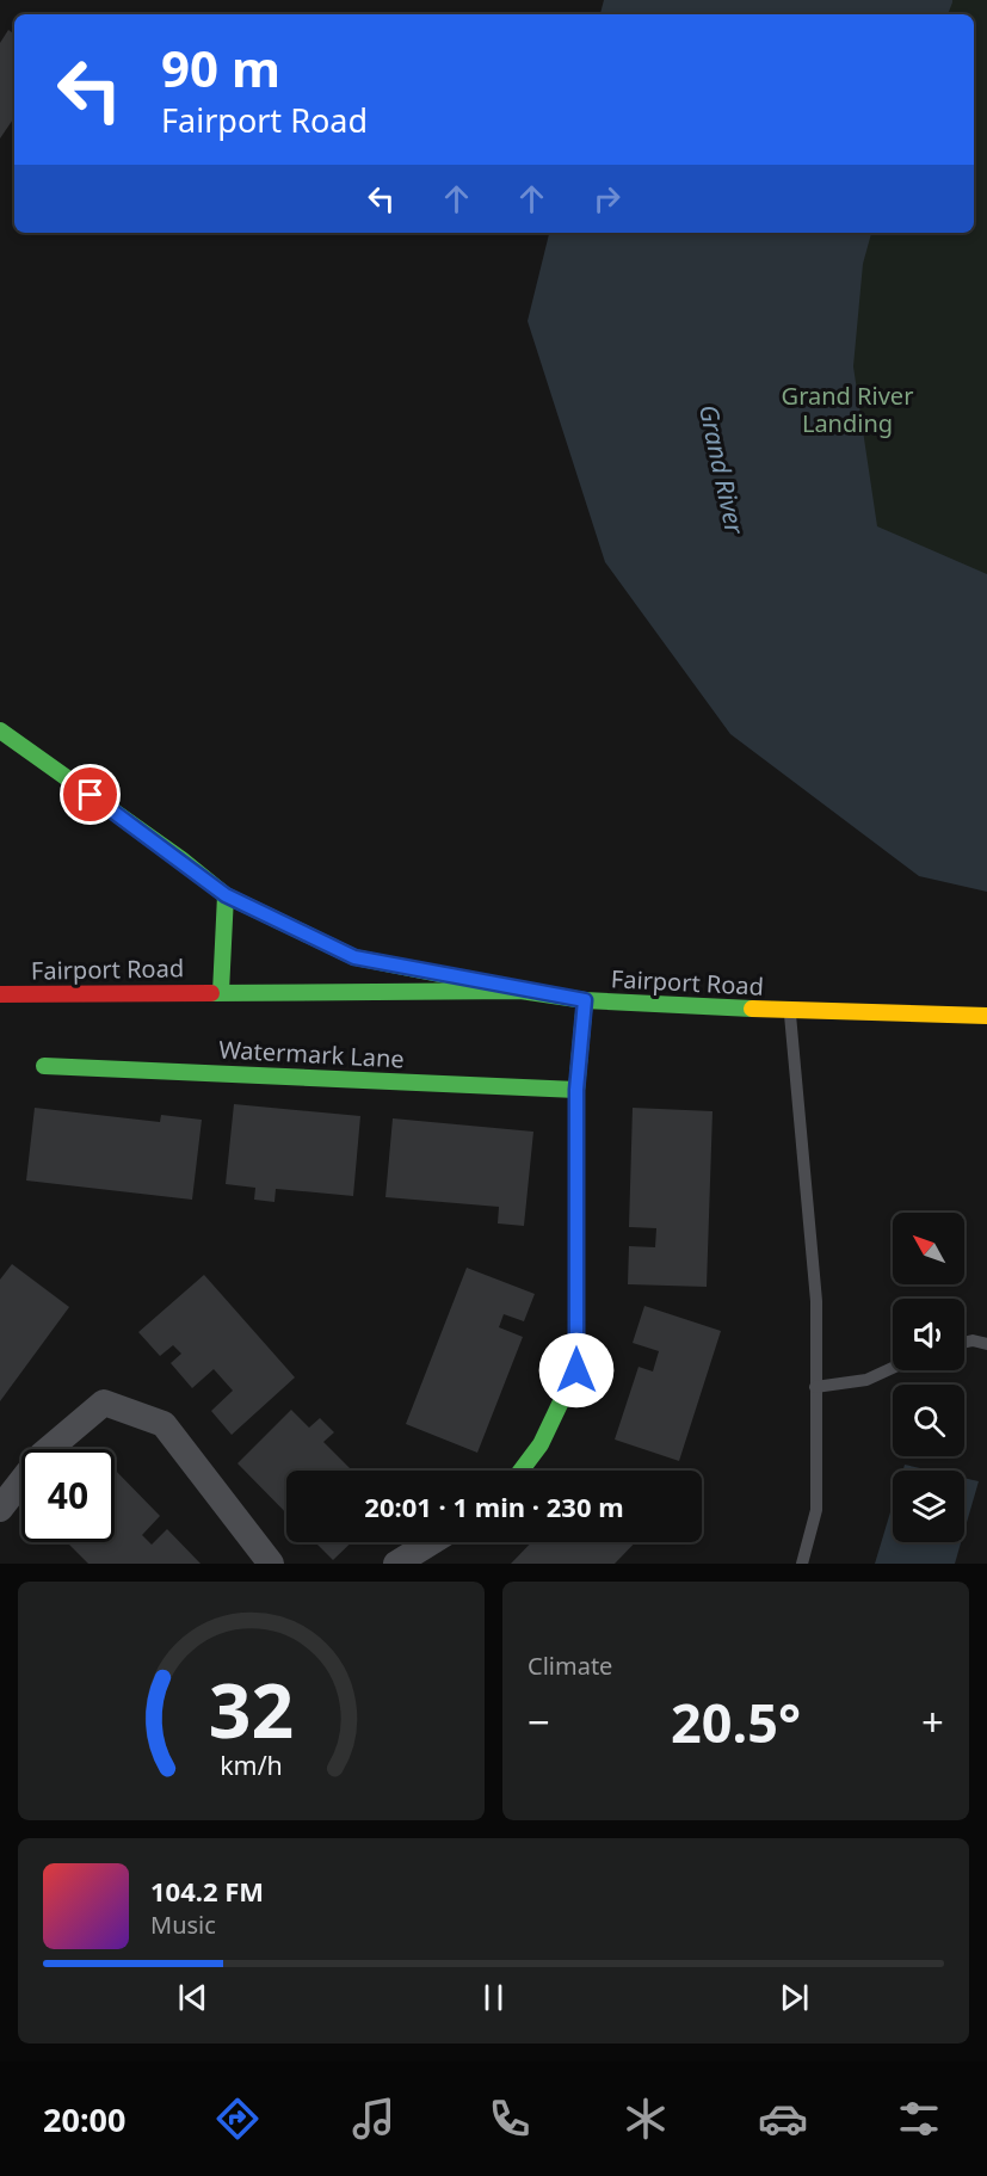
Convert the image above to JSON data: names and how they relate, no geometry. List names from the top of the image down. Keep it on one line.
{"streets":{"main road":["Fairport Road","Watermark Lane"]},"water":["Grand River"],"parks":["Grand River Landing"],"north":"top left","page":{"turn":["90 m","Fairport Road"],"limit":"40","trip":"20:01 · 1 min · 230 m","tile":"Climate","heat":["−","20.5°","+"],"song":["104.2 FM","Music"],"tabs":"20:00","gauge":["32","km/h"]}}
